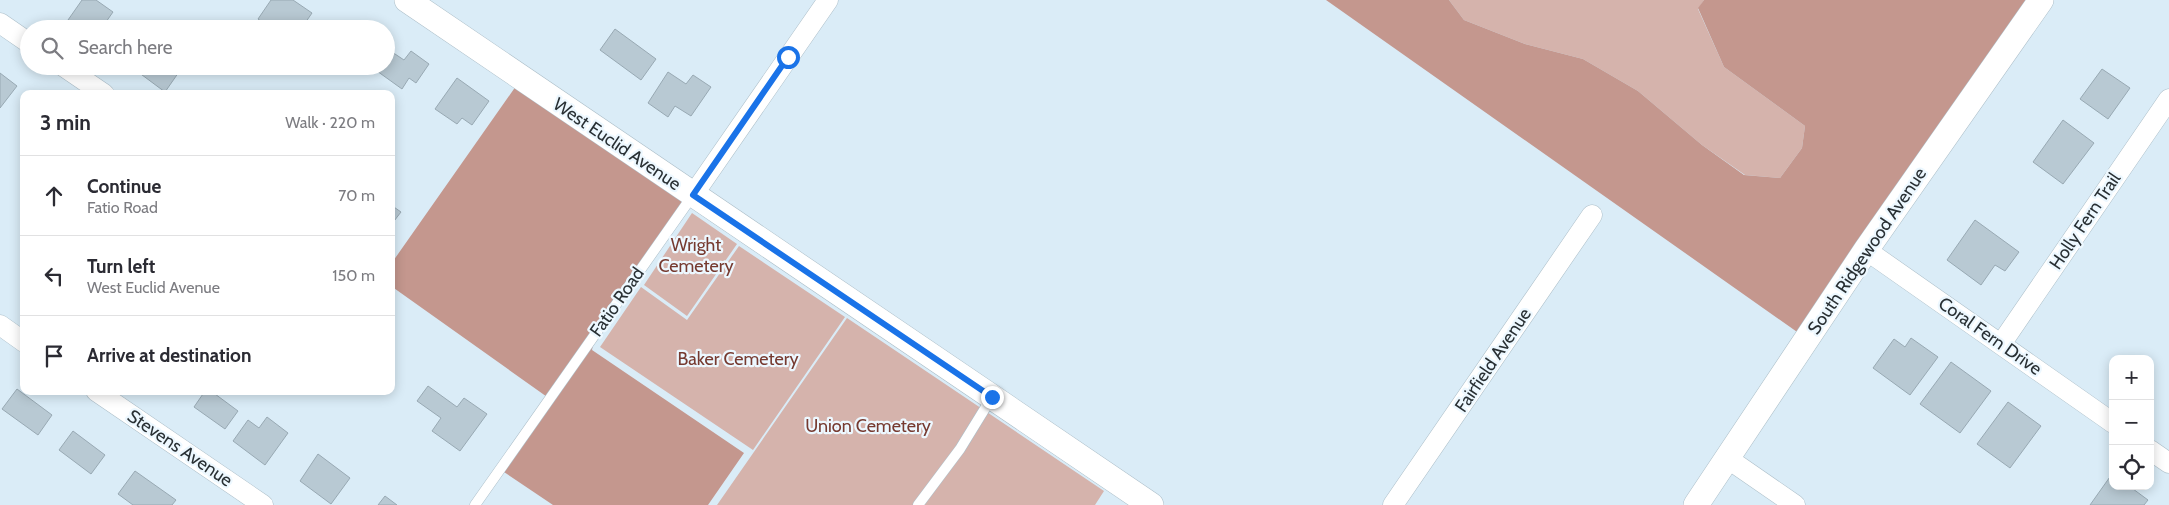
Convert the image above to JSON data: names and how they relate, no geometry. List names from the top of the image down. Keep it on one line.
{"streets":{"street":["West Euclid Avenue","Holly Fern Trail","South Ridgewood Avenue","Fatio Road","Coral Fern Drive","Fairfield Avenue","Stevens Avenue"]},"crossings":[["West Euclid Avenue","Fatio Road"],["Holly Fern Trail","Coral Fern Drive"],["South Ridgewood Avenue","Coral Fern Drive"]],"parks":["Wright Cemetery","Baker Cemetery","Union Cemetery"],"page":{"search":"Search here","heading":["3 min","Walk · 220 m"],"list":[["Continue","Fatio Road","70 m"],["Turn left","West Euclid Avenue","150 m"],"Arrive at destination"],"map_buttons":["+","−"]}}
